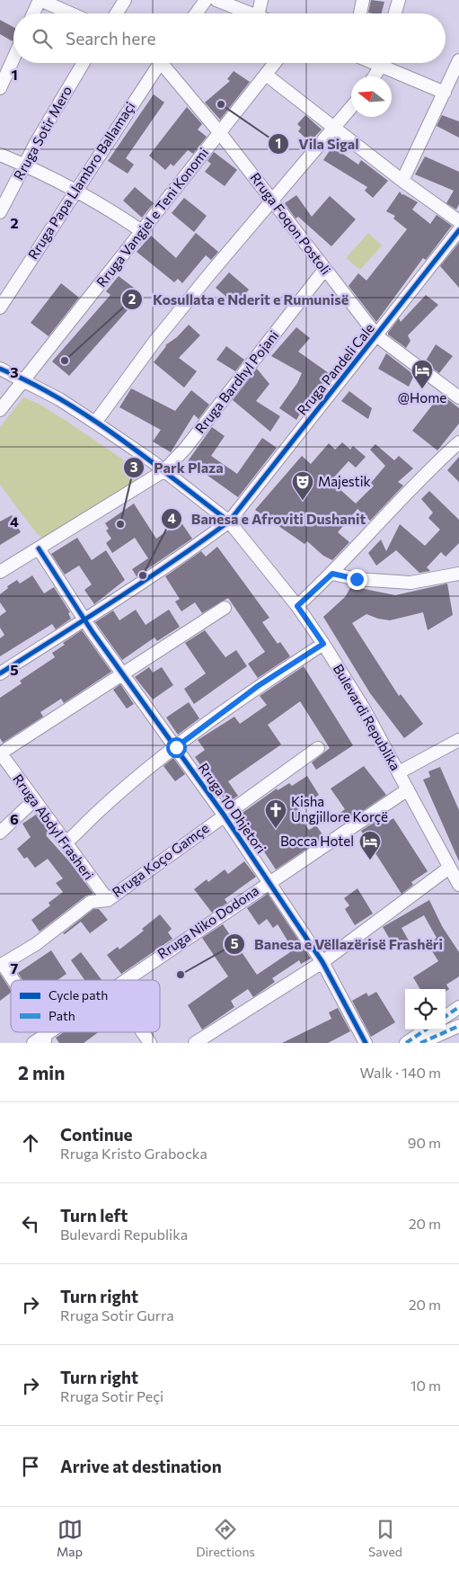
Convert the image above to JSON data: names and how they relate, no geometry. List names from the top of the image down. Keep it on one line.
{"streets":{"street":["Rruga Sotir Mero","Rruga Papa Llambro Ballamaçi","Rruga Vangjel e Teni Konomi","Rruga Foqon Postoli","Rruga Pandeli Cale","Rruga Bardhyl Pojani","Bulevardi Republika","Rruga 10 Dhjetori","Rruga Abdyl Frasheri","Rruga Koço Gamçe","Rruga Niko Dodona"]},"crossings":[["Rruga Vangjel e Teni Konomi","Rruga Foqon Postoli"],["Rruga Vangjel e Teni Konomi","Bulevardi Republika"],["Rruga Foqon Postoli","Rruga Pandeli Cale"],["Rruga Foqon Postoli","Rruga Bardhyl Pojani"],["Rruga Pandeli Cale","Bulevardi Republika"],["Rruga Pandeli Cale","Rruga 10 Dhjetori"],["Rruga Bardhyl Pojani","Bulevardi Republika"],["Rruga Bardhyl Pojani","Rruga 10 Dhjetori"],["Bulevardi Republika","Rruga Niko Dodona"],["Rruga 10 Dhjetori","Rruga Koço Gamçe"],["Rruga 10 Dhjetori","Rruga Niko Dodona"],["Rruga Abdyl Frasheri","Rruga Koço Gamçe"]],"places":{"other":["Vila Sigal","Kosullata e Nderit e Rumunisë","Park Plaza","Banesa e Afroviti Dushanit","Banesa e Vëllazërisë Frashëri"],"hotel":["@Home","Bocca Hotel"],"theatre":["Majestik"],"church":["Kisha Ungjillore Korçë"]},"legend":["Cycle path","Path"],"north":"left","page":{"search":"Search here","heading":["2 min","Walk · 140 m"],"list":[["Continue","Rruga Kristo Grabocka","90 m"],["Turn left","Bulevardi Republika","20 m"],["Turn right","Rruga Sotir Gurra","20 m"],["Turn right","Rruga Sotir Peçi","10 m"],"Arrive at destination"],"nav":["Map","Directions","Saved"]},"grid":{"rows":["1","2","3","4","5","6","7"]}}
